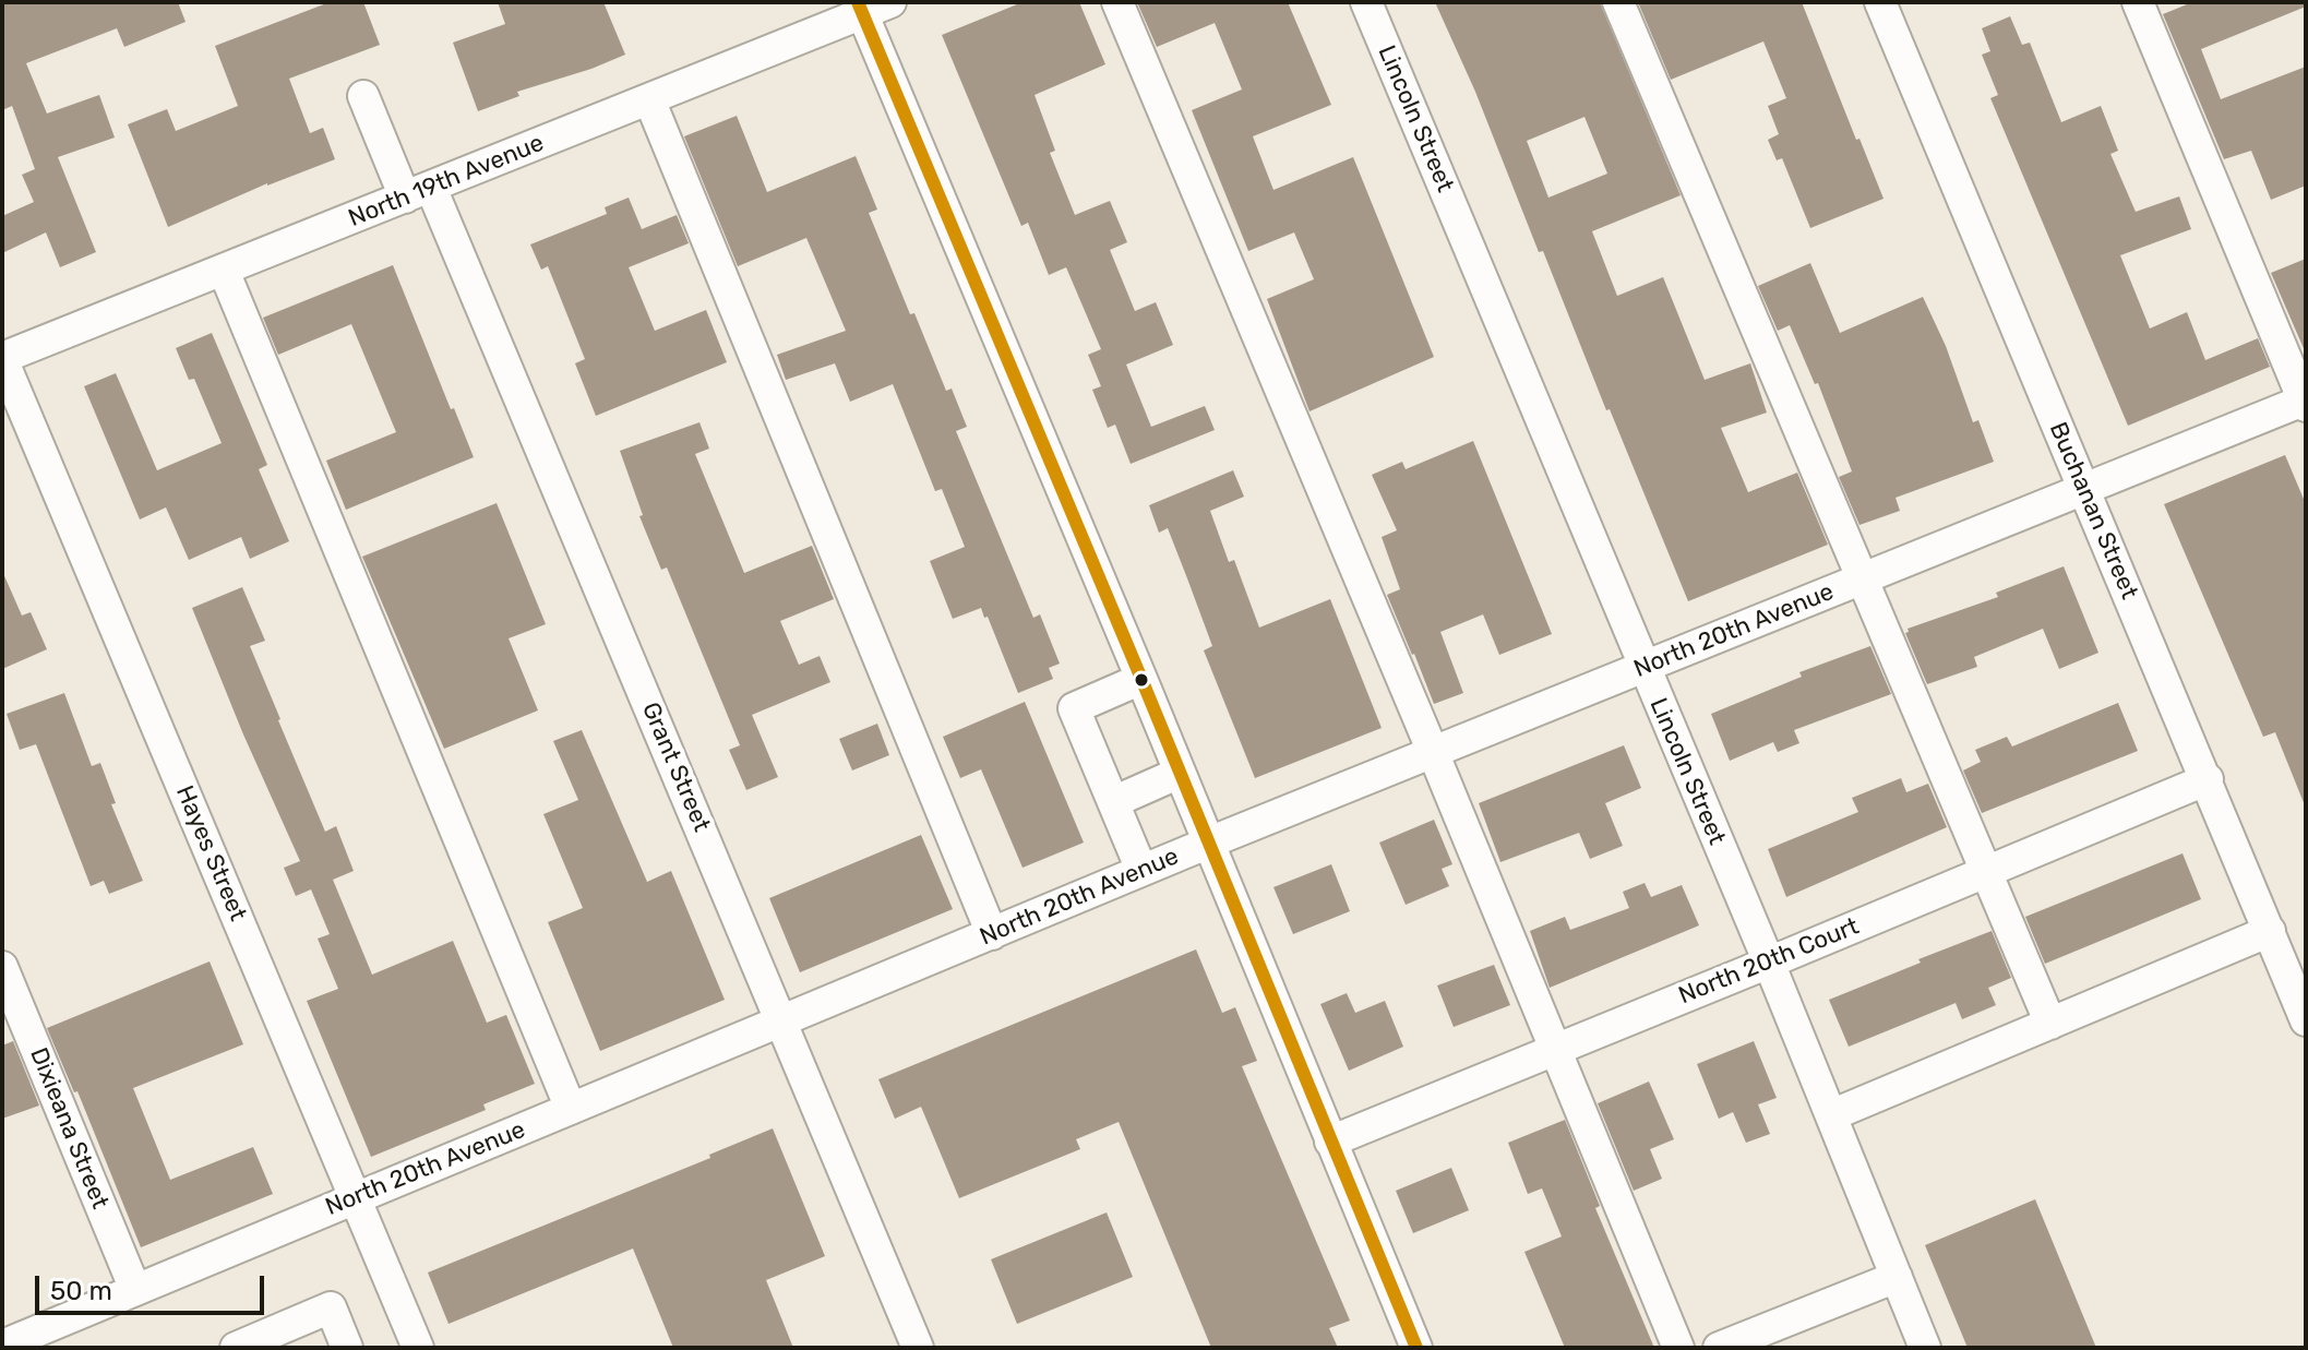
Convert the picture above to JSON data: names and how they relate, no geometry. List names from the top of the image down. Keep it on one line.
{"streets":{"street":["Lincoln Street","North 19th Avenue","Buchanan Street","North 20th Avenue","Grant Street","Hayes Street","North 20th Court","Dixieana Street"]},"crossings":[["Lincoln Street","North 20th Avenue"],["Lincoln Street","North 20th Court"],["North 19th Avenue","Grant Street"],["North 19th Avenue","Hayes Street"],["Buchanan Street","North 20th Avenue"],["Buchanan Street","North 20th Court"],["North 20th Avenue","Grant Street"],["North 20th Avenue","Hayes Street"],["North 20th Avenue","Dixieana Street"]],"scale_bar":"50 m"}
